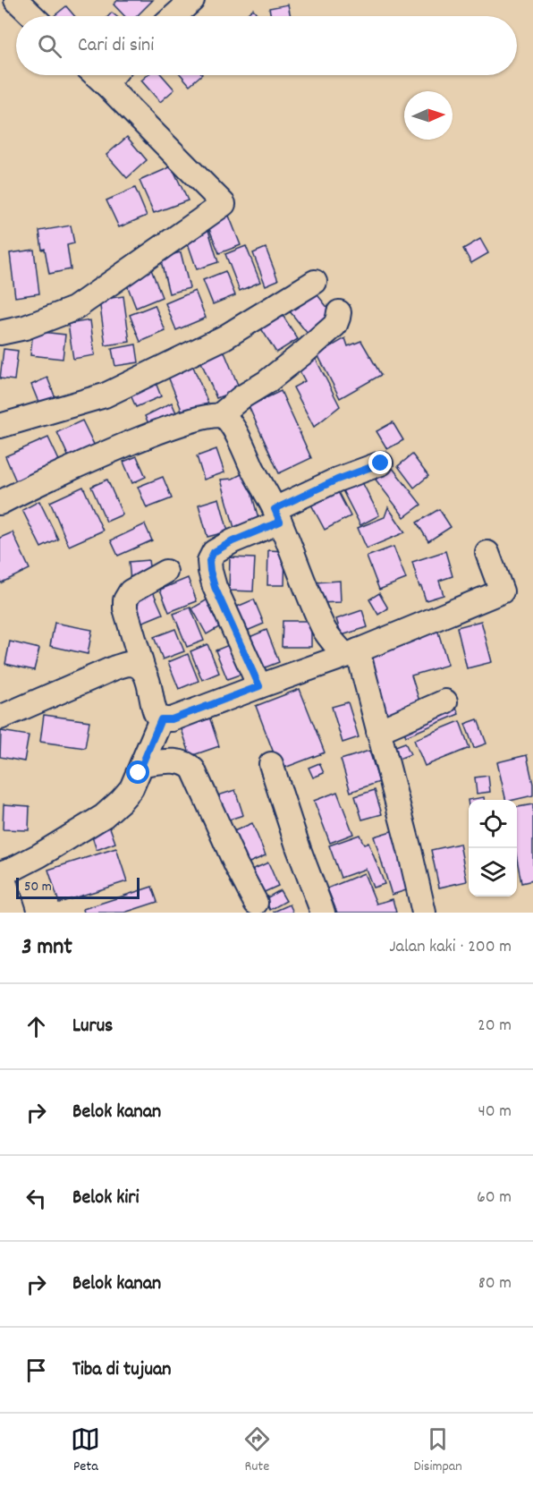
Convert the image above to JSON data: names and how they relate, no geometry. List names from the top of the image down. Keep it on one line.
{"scale_bar":"50 m","north":"right","page":{"search":"Cari di sini","scale":"50 m","heading":["3 mnt","Jalan kaki · 200 m"],"list":[["Lurus","20 m"],["Belok kanan","40 m"],["Belok kiri","60 m"],["Belok kanan","80 m"],"Tiba di tujuan"],"nav":["Peta","Rute","Disimpan"]}}
